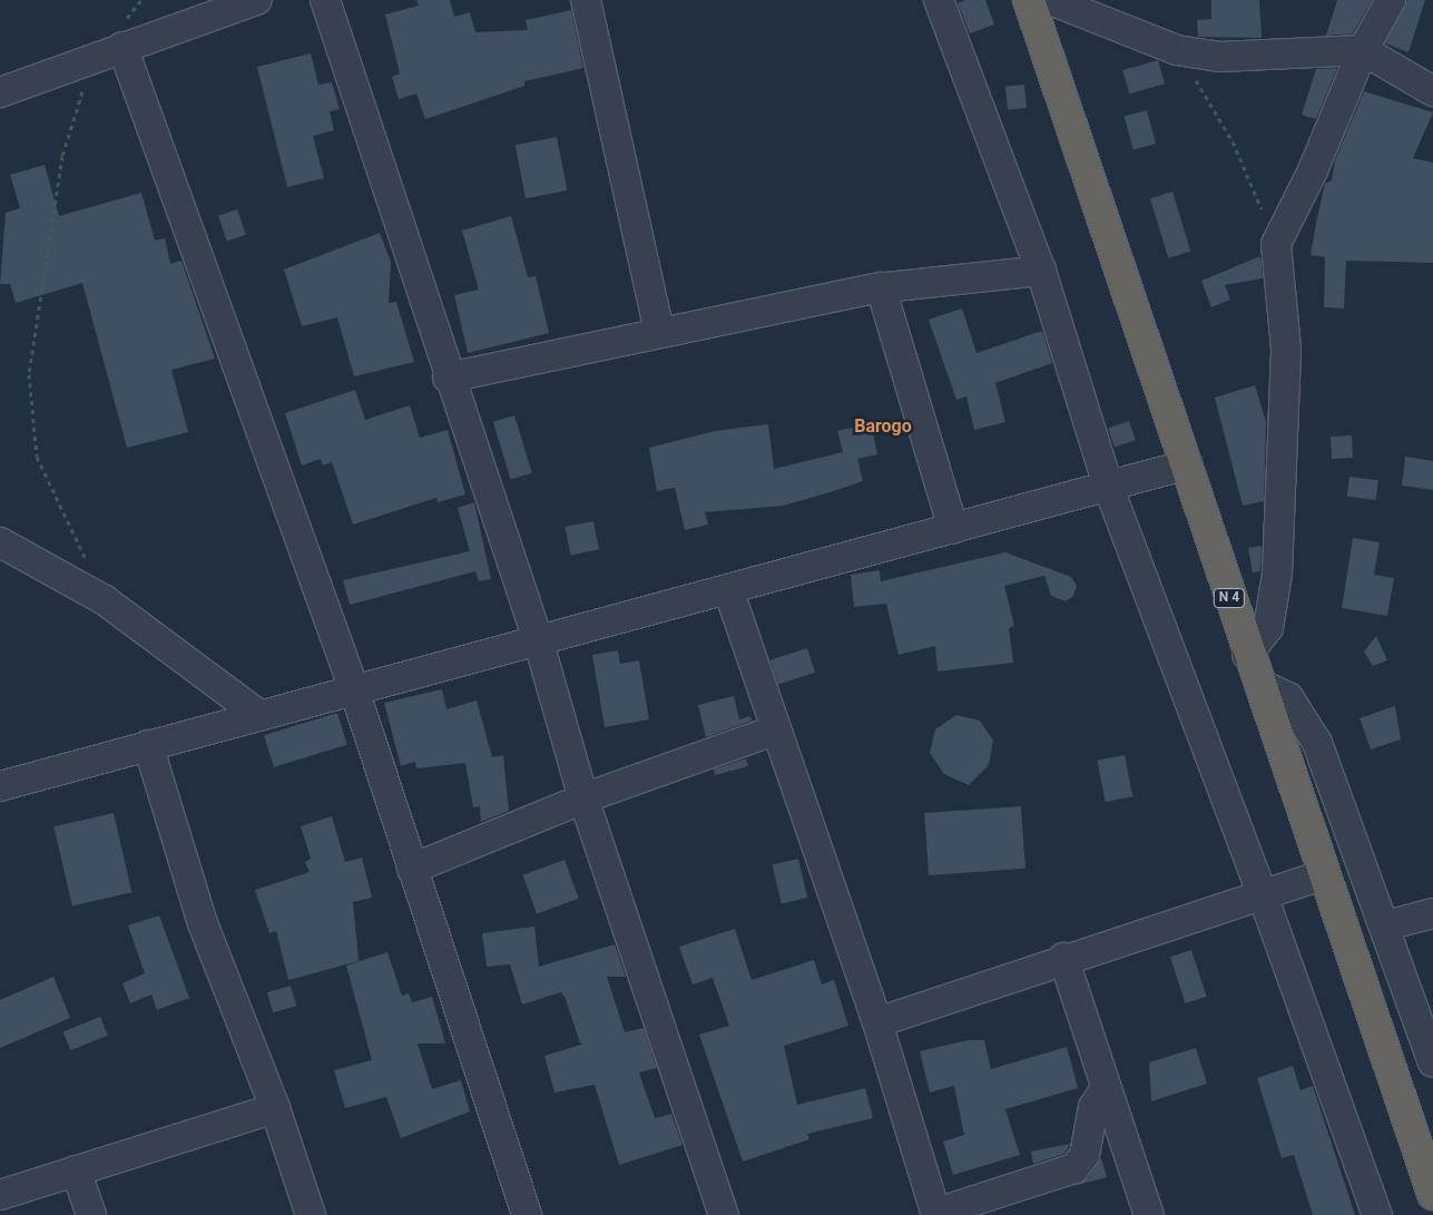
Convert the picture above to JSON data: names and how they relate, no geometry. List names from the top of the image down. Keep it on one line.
{"streets":{"highway":["N 4"]},"districts":["Barogo"]}
